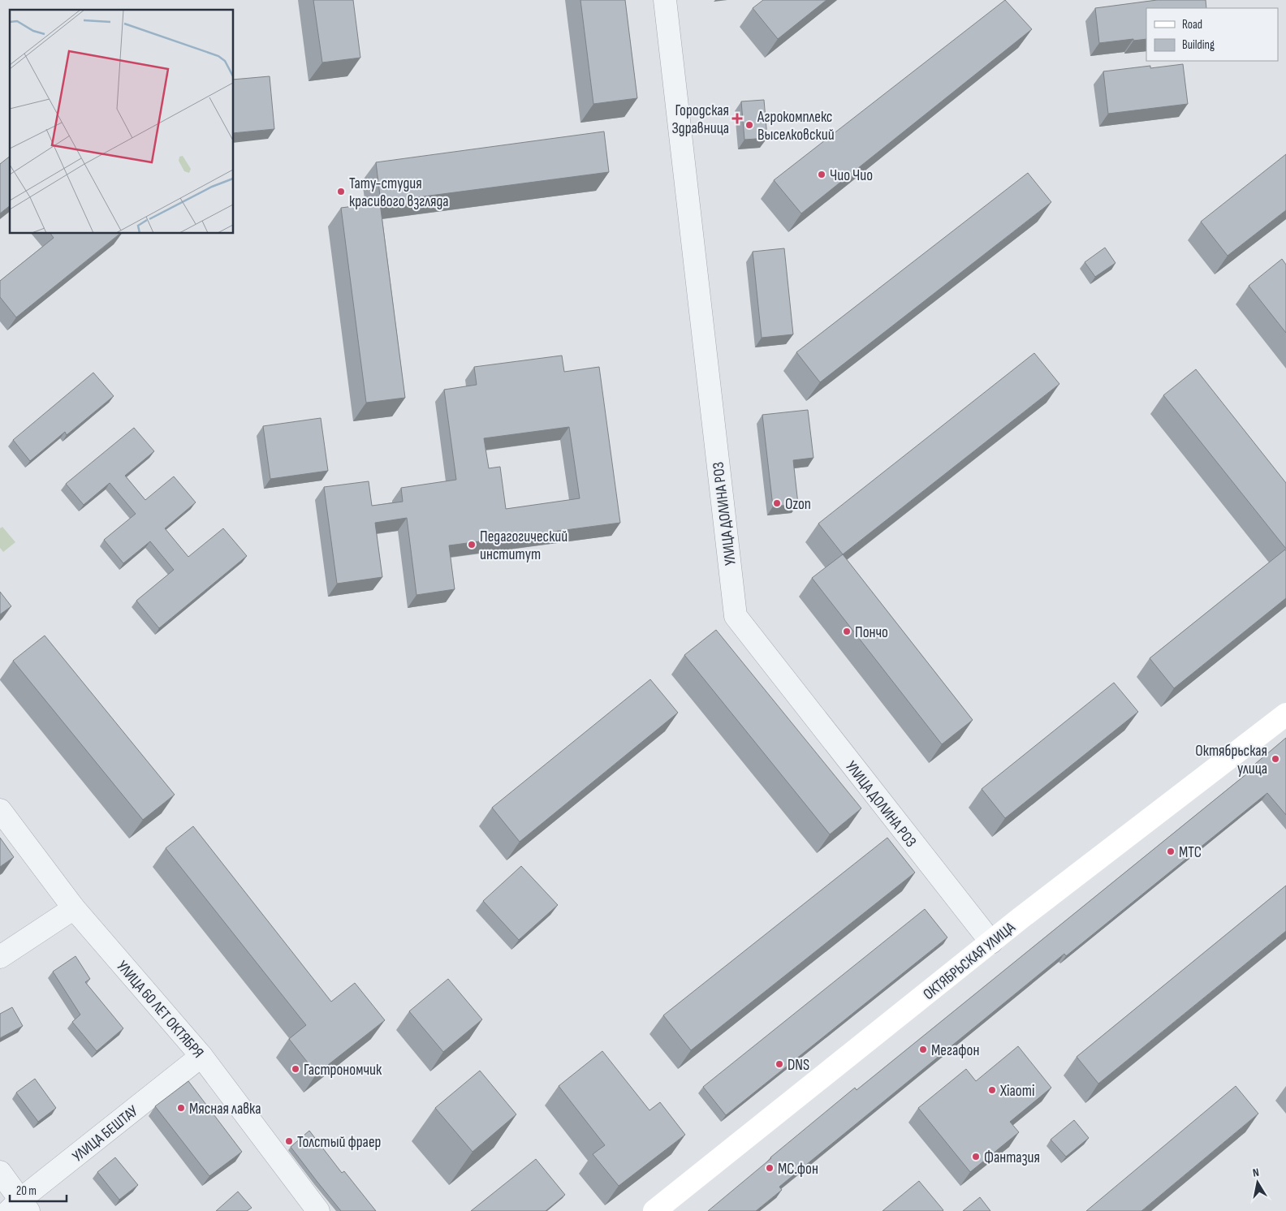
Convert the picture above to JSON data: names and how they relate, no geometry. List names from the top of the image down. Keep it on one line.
{"streets":{"main road":["ОКТЯБРЬСКАЯ УЛИЦА"],"street":["УЛИЦА ДОЛИНА РОЗ","УЛИЦА 60 ЛЕТ ОКТЯБРЯ","УЛИЦА БЕШТАУ"]},"crossings":[["УЛИЦА ДОЛИНА РОЗ","ОКТЯБРЬСКАЯ УЛИЦА"],["УЛИЦА 60 ЛЕТ ОКТЯБРЯ","УЛИЦА БЕШТАУ"]],"places":{"health":["Городская Здравница"],"other":["Агрокомплекс Выселковский","Чио Чио","Тату-студия красивого взгляда","Ozon","Педагогический институт","Пончо","Октябрьская улица","МТС","Мегафон","DNS","Гастрономчик","Xiaomi","Мясная лавка","Толстый фраер","Фантазия","МС.фон"]},"legend":["Road","Building"],"scale_bar":"20 m","north":"top"}
